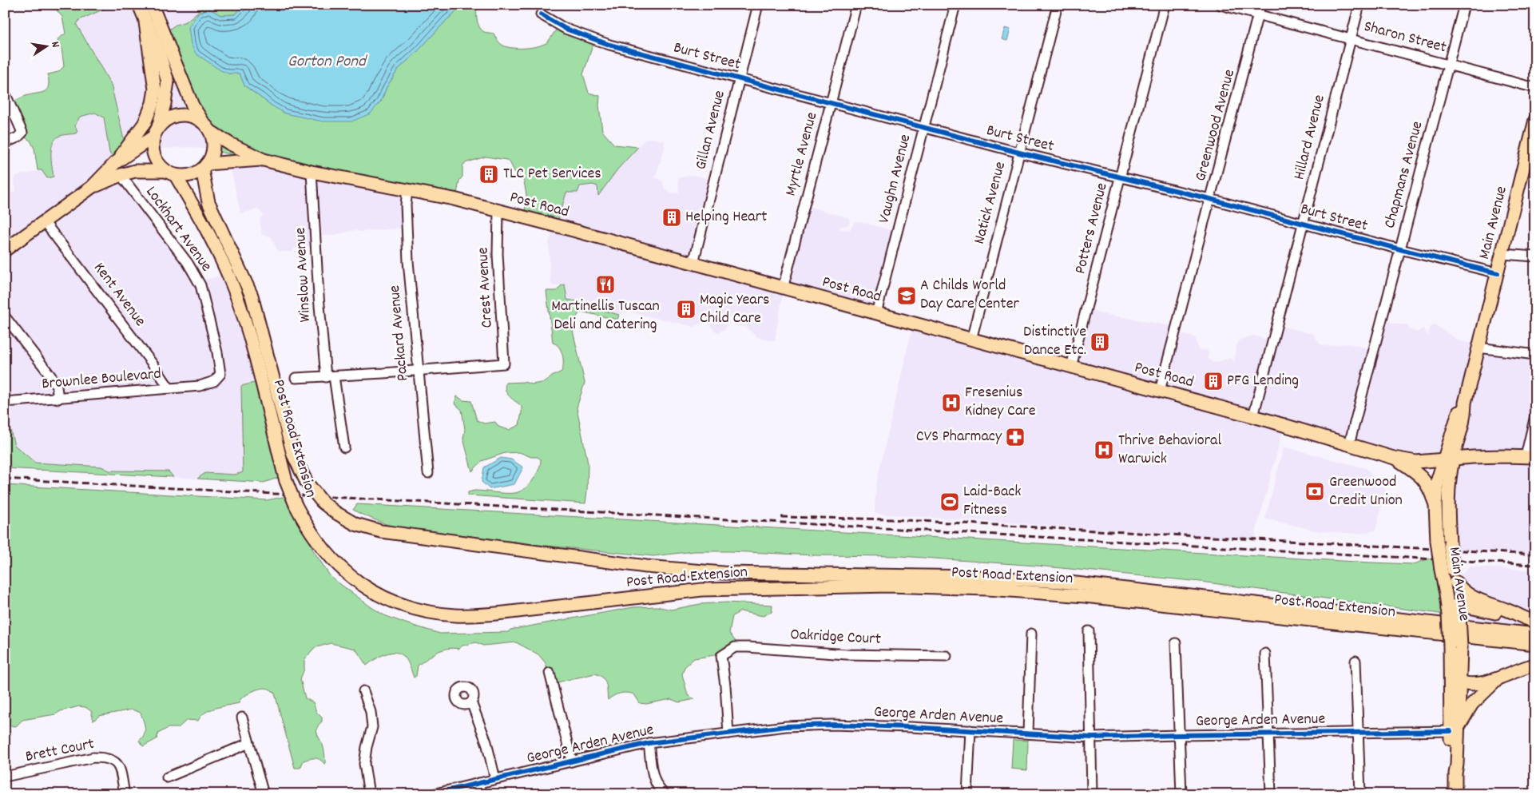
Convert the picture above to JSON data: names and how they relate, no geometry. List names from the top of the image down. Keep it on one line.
{"streets":{"main road":["Post Road","Main Avenue","Post Road Extension"],"street":["Sharon Street","Burt Street","Greenwood Avenue","Gillan Avenue","Hillard Avenue","Myrtle Avenue","Chapmans Avenue","Vaughn Avenue","Natick Avenue","Potters Avenue","Lockhart Avenue","Winslow Avenue","Crest Avenue","Kent Avenue","Packard Avenue","Brownlee Boulevard","Oakridge Court","George Arden Avenue","Brett Court"]},"crossings":[["Sharon Street","Greenwood Avenue"],["Sharon Street","Hillard Avenue"],["Sharon Street","Chapmans Avenue"],["Burt Street","Greenwood Avenue"],["Burt Street","Gillan Avenue"],["Burt Street","Hillard Avenue"],["Burt Street","Myrtle Avenue"],["Burt Street","Chapmans Avenue"],["Burt Street","Vaughn Avenue"],["Burt Street","Natick Avenue"],["Burt Street","Main Avenue"],["Burt Street","Potters Avenue"],["Greenwood Avenue","Post Road"],["Gillan Avenue","Post Road"],["Hillard Avenue","Post Road"],["Myrtle Avenue","Post Road"],["Chapmans Avenue","Post Road"],["Vaughn Avenue","Post Road"],["Natick Avenue","Post Road"],["Post Road","Main Avenue"],["Post Road","Potters Avenue"],["Post Road","Lockhart Avenue"],["Post Road","Winslow Avenue"],["Post Road","Crest Avenue"],["Post Road","Packard Avenue"],["Post Road","Post Road Extension"],["Main Avenue","George Arden Avenue"],["Lockhart Avenue","Brownlee Boulevard"],["Crest Avenue","Packard Avenue"],["Kent Avenue","Brownlee Boulevard"],["Oakridge Court","George Arden Avenue"]],"water":["Gorton Pond"],"places":{"building":["TLC Pet Services","Helping Heart","Magic Years Child Care","Distinctive Dance Etc.","PFG Lending"],"restaurant":["Martinellis Tuscan Deli and Catering"],"school or university":["A Childs World Day Care Center"],"hospital":["Fresenius Kidney Care","Thrive Behavioral Warwick"],"pharmacy":["CVS Pharmacy"],"bank":["Greenwood Credit Union"],"sports":["Laid-Back Fitness"]},"north":"right"}
